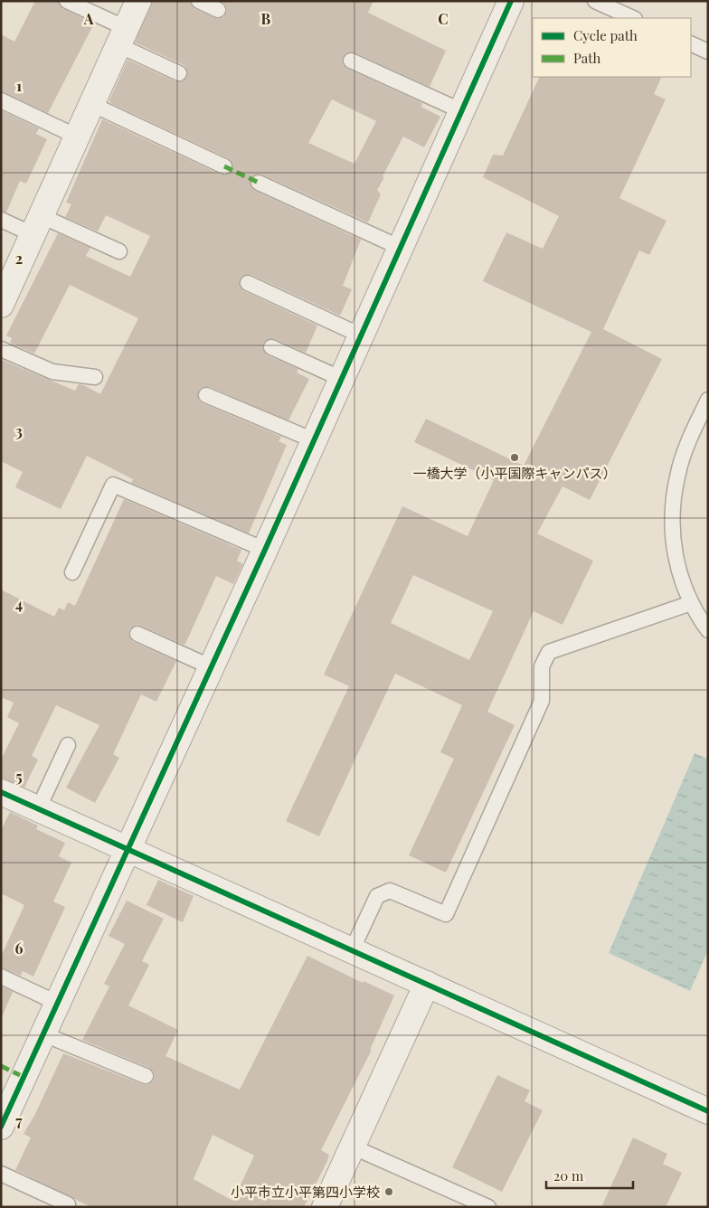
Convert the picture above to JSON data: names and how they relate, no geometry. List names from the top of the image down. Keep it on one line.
{"places":["一橋大学（小平国際キャンパス）","小平市立小平第四小学校"],"legend":["Cycle path","Path"],"scale_bar":"20 m","grid":{"columns":["A","B","C"],"rows":["1","2","3","4","5","6","7"]}}
